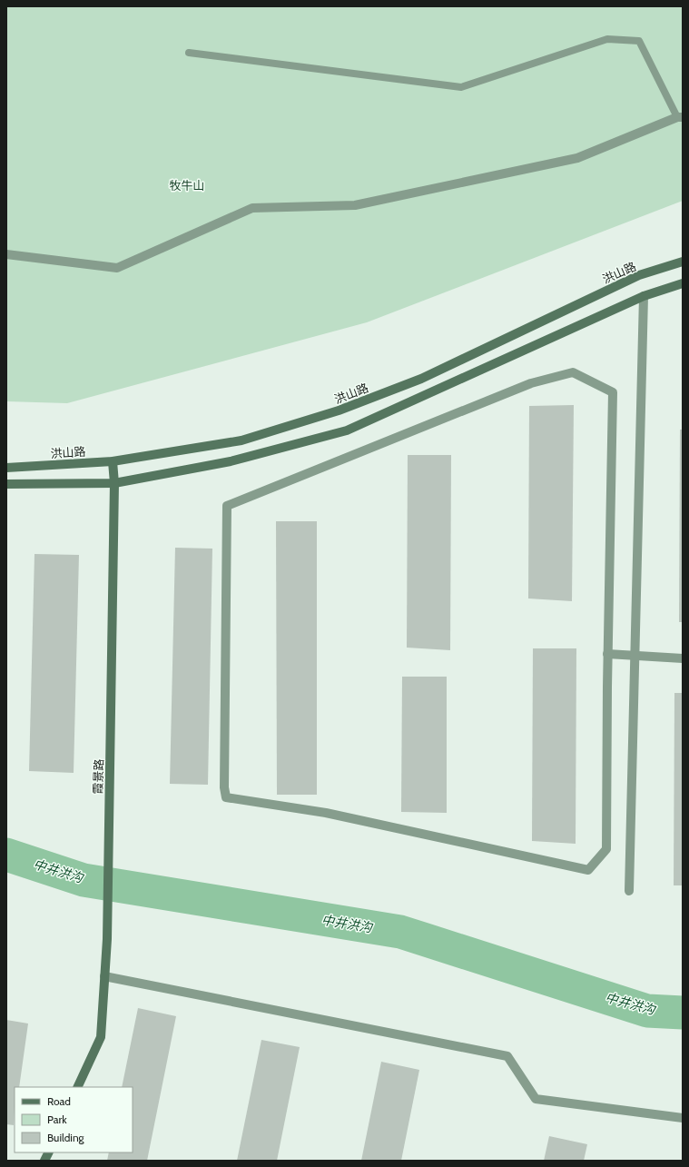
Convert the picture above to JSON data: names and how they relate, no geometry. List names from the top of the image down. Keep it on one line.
{"streets":{"main road":["洪山路","霞景路"]},"crossings":[["洪山路","霞景路"]],"water":["中井洪沟"],"parks":["牧牛山"],"legend":["Road","Park","Building"]}
